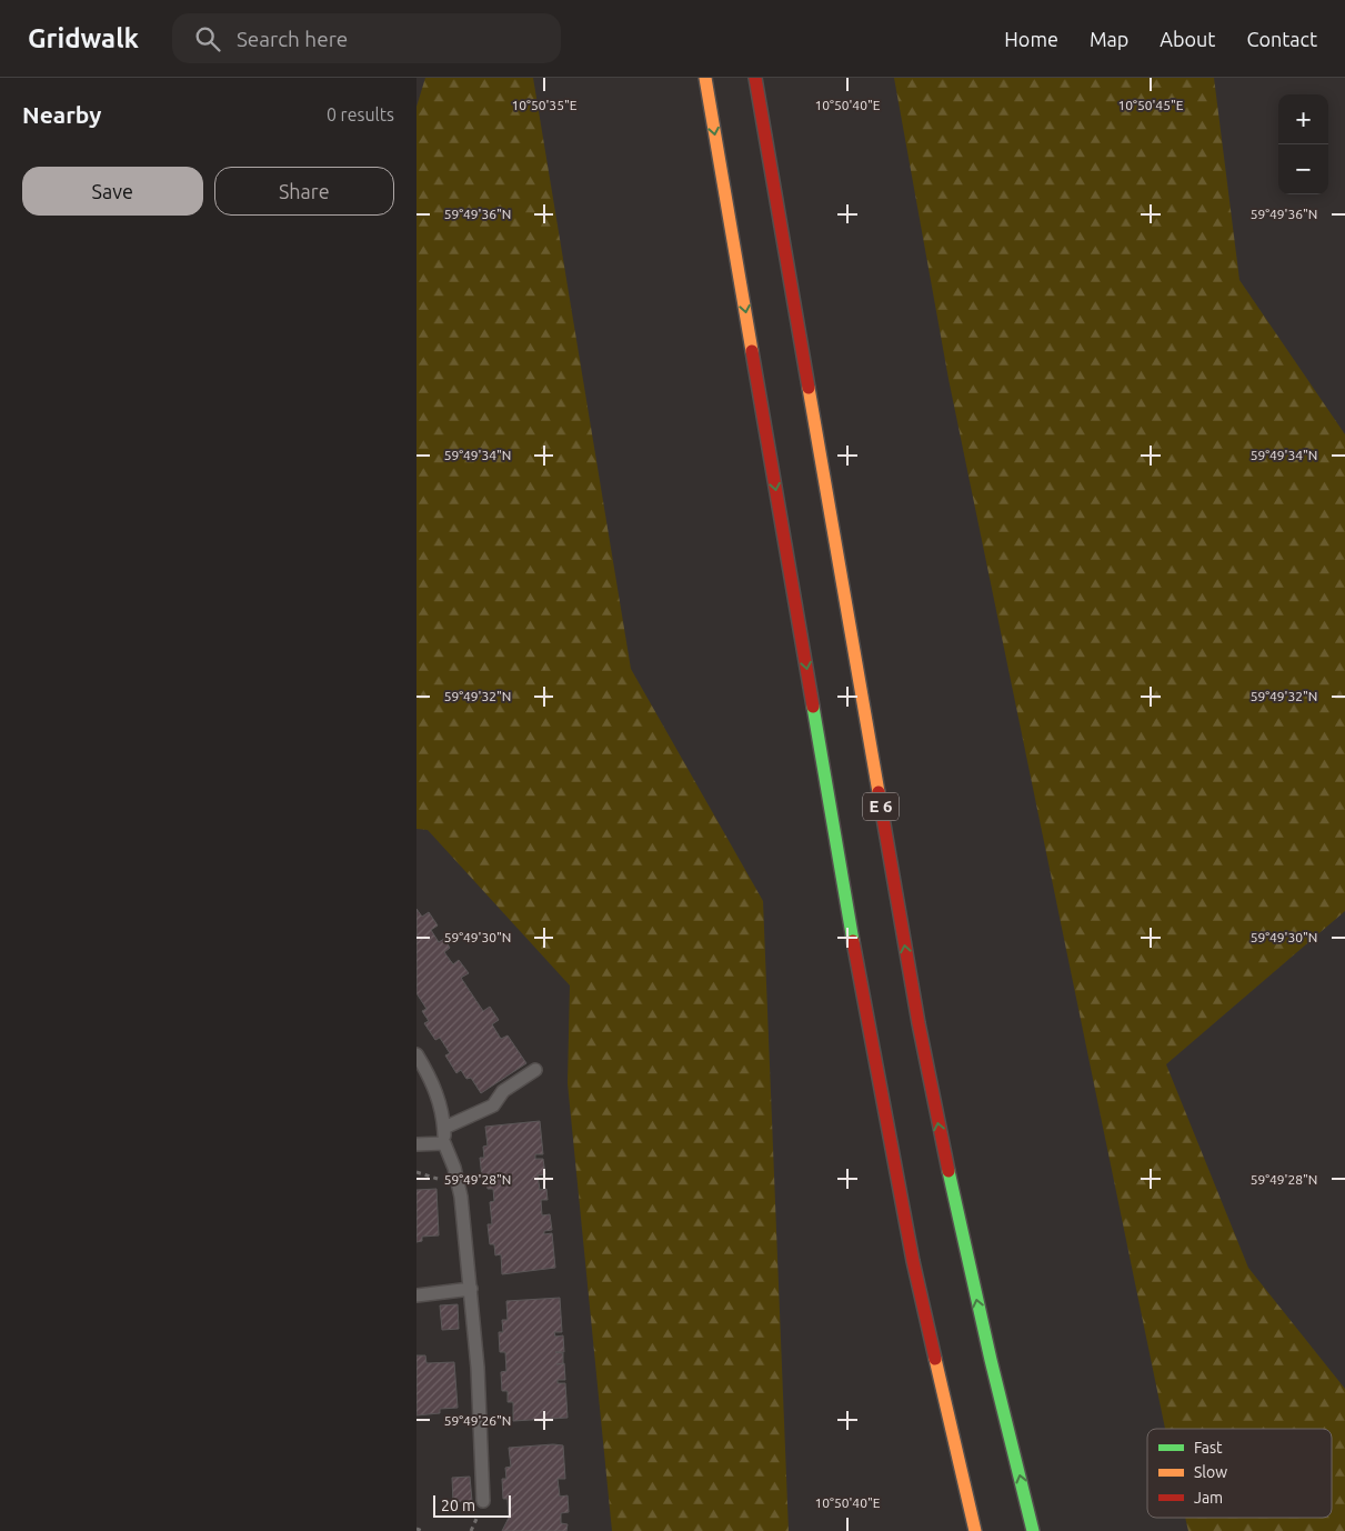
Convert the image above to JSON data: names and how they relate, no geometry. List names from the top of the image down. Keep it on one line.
{"streets":{"highway":["E 6"]},"legend":["Fast","Slow","Jam"],"scale_bar":"20 m","page":{"header":"Gridwalk","search":"Search here","nav":["Home","Map","About","Contact"],"heading":["Nearby","0 results"],"map_buttons":["+","−"],"buttons":["Save","Share"],"scale":"20 m"},"coordinates":["10°50'35\"E","10°50'40\"E","10°50'45\"E","59°49'36\"N","59°49'34\"N","59°49'32\"N","59°49'30\"N","59°49'28\"N","59°49'26\"N"]}
